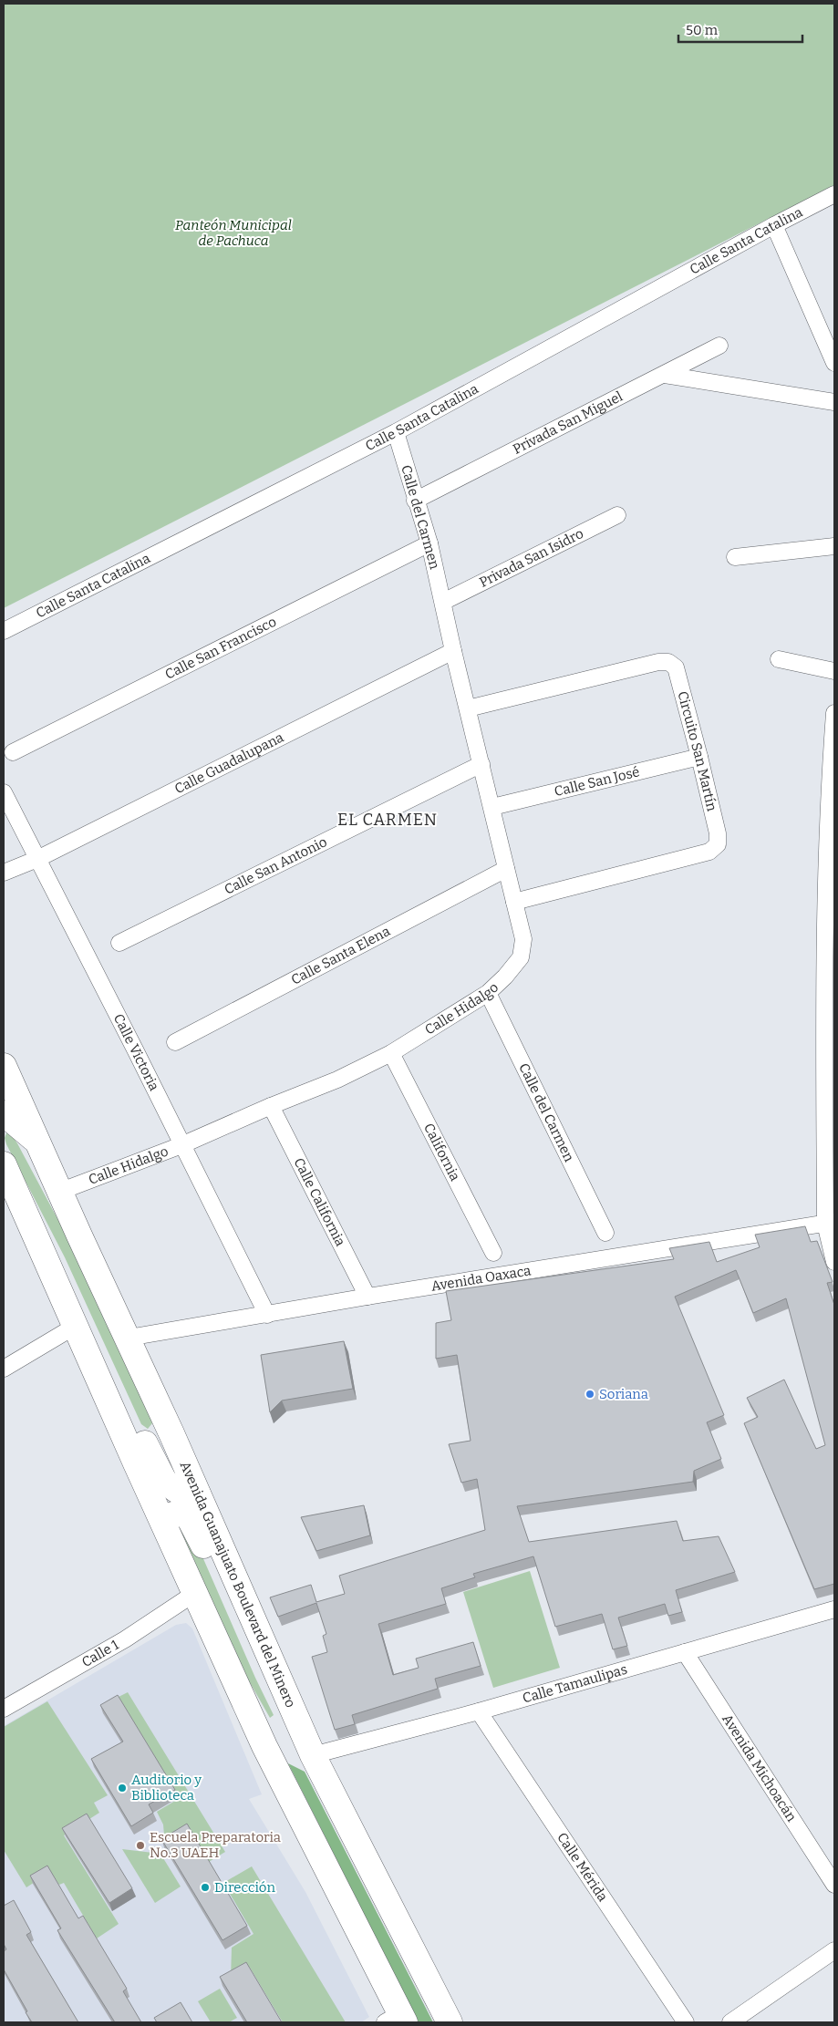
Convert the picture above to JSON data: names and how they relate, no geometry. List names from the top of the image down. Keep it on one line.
{"streets":{"main road":["Avenida Guanajuato Boulevard del Minero"],"street":["Calle Santa Catalina","Privada San Miguel","Calle del Carmen","Privada San Isidro","Calle San Francisco","Circuito San Martín","Calle Guadalupana","Calle San José","Calle San Antonio","Calle Santa Elena","Calle Hidalgo","Calle Victoria","California","Calle California","Avenida Oaxaca","Calle 1","Calle Tamaulipas","Avenida Michoacán","Calle Mérida"]},"crossings":[["Calle Santa Catalina","Calle del Carmen"],["Privada San Miguel","Calle del Carmen"],["Calle del Carmen","Privada San Isidro"],["Calle del Carmen","Calle San Francisco"],["Calle del Carmen","Calle Hidalgo"],["Privada San Isidro","Calle Hidalgo"],["Circuito San Martín","Calle San José"],["Circuito San Martín","Calle Hidalgo"],["Calle Guadalupana","Calle Hidalgo"],["Calle Guadalupana","Calle Victoria"],["Calle San José","Calle Hidalgo"],["Calle San Antonio","Calle Hidalgo"],["Calle Santa Elena","Calle Hidalgo"],["Calle Hidalgo","Calle Victoria"],["Calle Hidalgo","California"],["Calle Hidalgo","Calle California"],["Calle Hidalgo","Avenida Guanajuato Boulevard del Minero"],["Calle Victoria","Avenida Oaxaca"],["Calle California","Avenida Oaxaca"],["Avenida Oaxaca","Avenida Guanajuato Boulevard del Minero"],["Avenida Guanajuato Boulevard del Minero","Calle Tamaulipas"],["Calle Tamaulipas","Avenida Michoacán"],["Calle Tamaulipas","Calle Mérida"]],"districts":["EL CARMEN"],"parks":["Panteón Municipal de Pachuca"],"places":["Soriana","Auditorio y Biblioteca","Escuela Preparatoria No.3 UAEH","Dirección"],"scale_bar":"50 m"}
